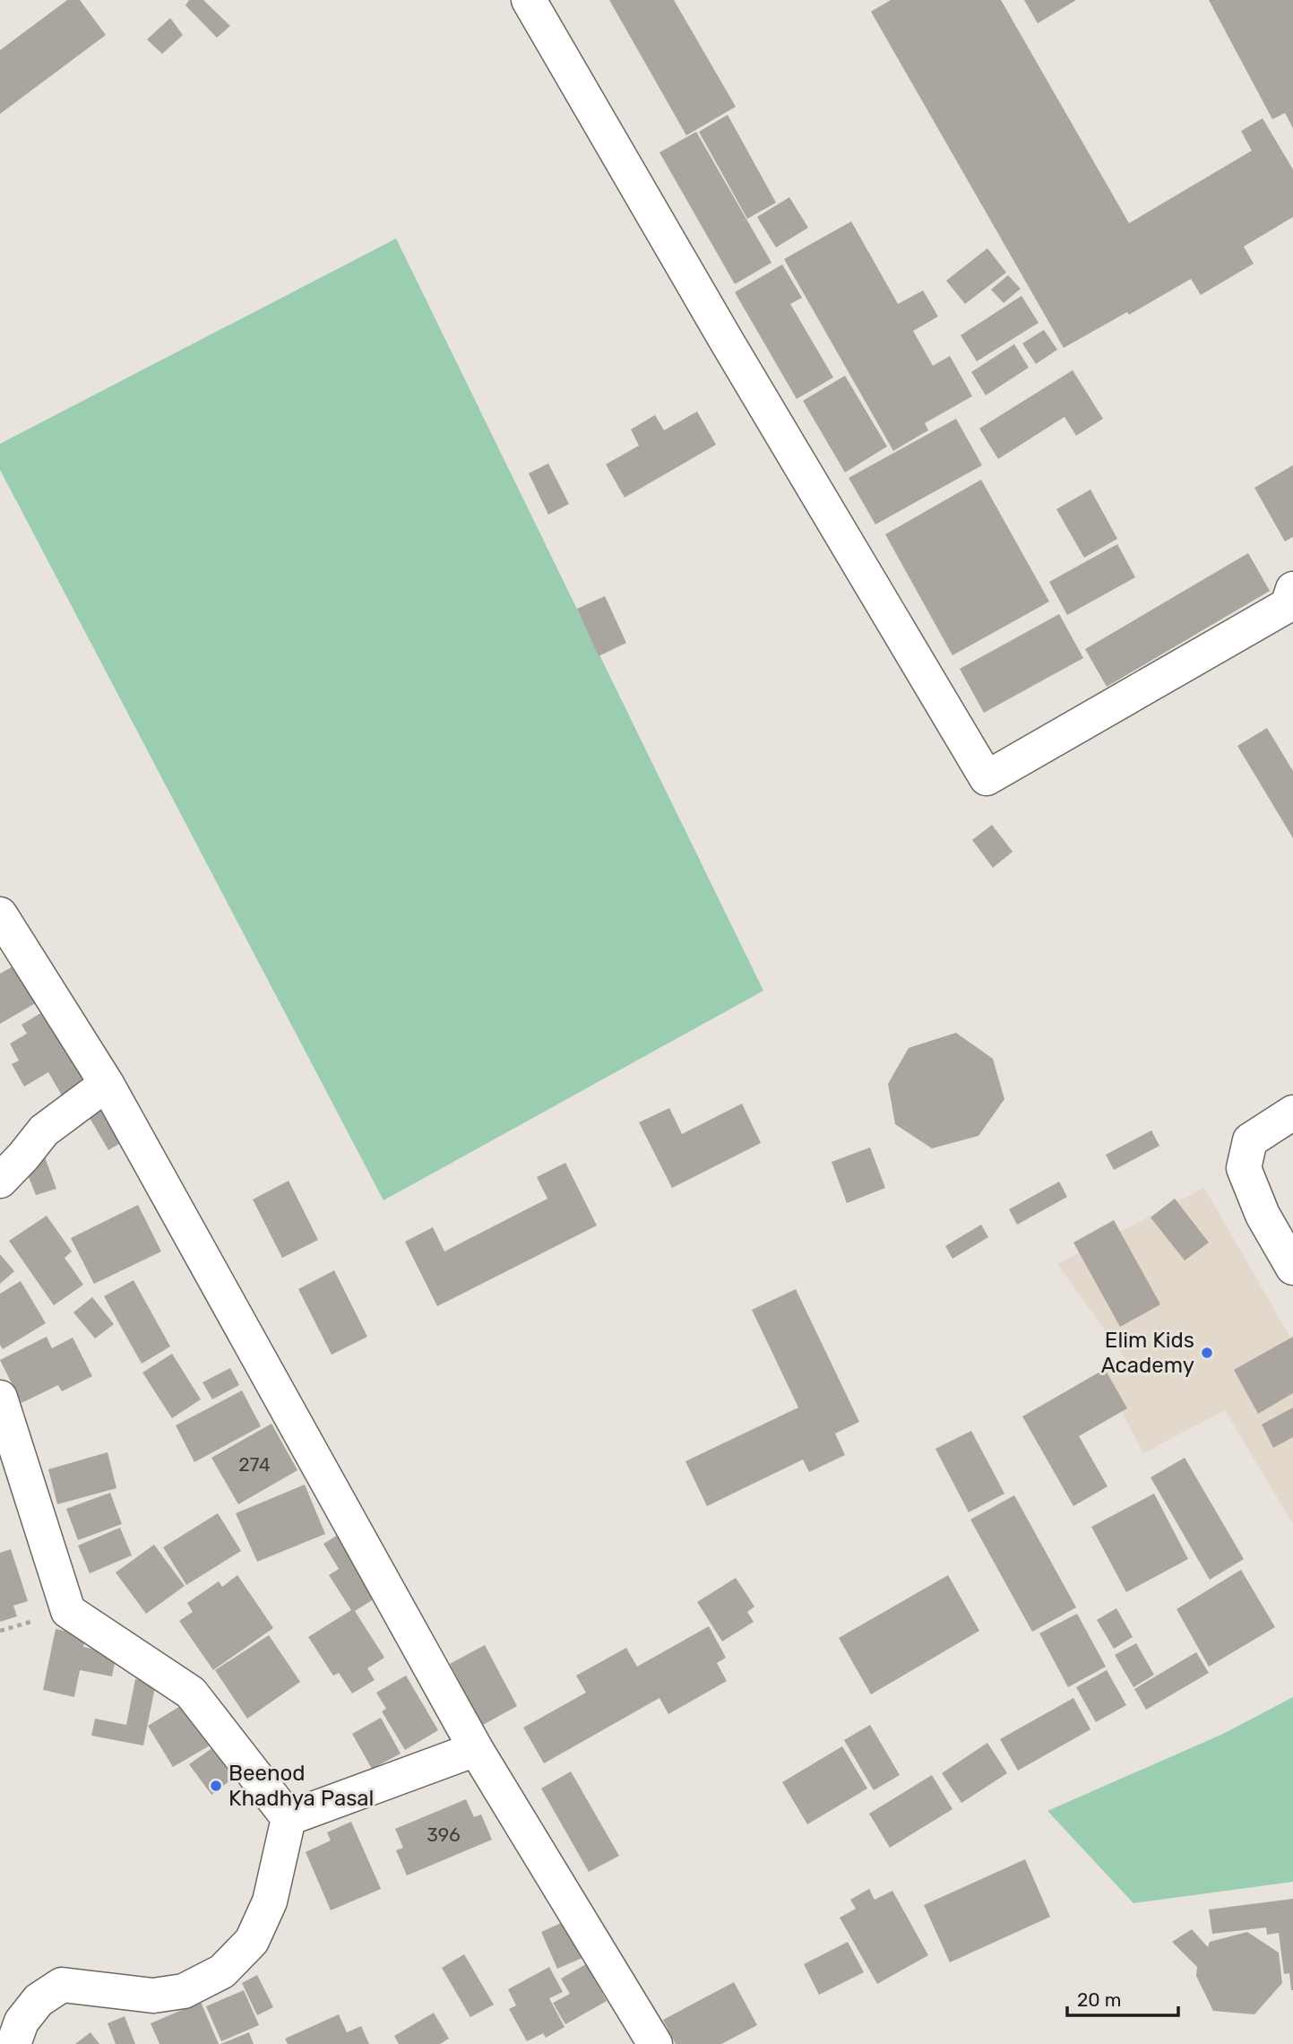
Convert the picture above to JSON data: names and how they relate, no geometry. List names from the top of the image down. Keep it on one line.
{"places":["Elim Kids Academy","Beenod Khadhya Pasal"],"house_numbers":["274","396"],"scale_bar":"20 m"}
